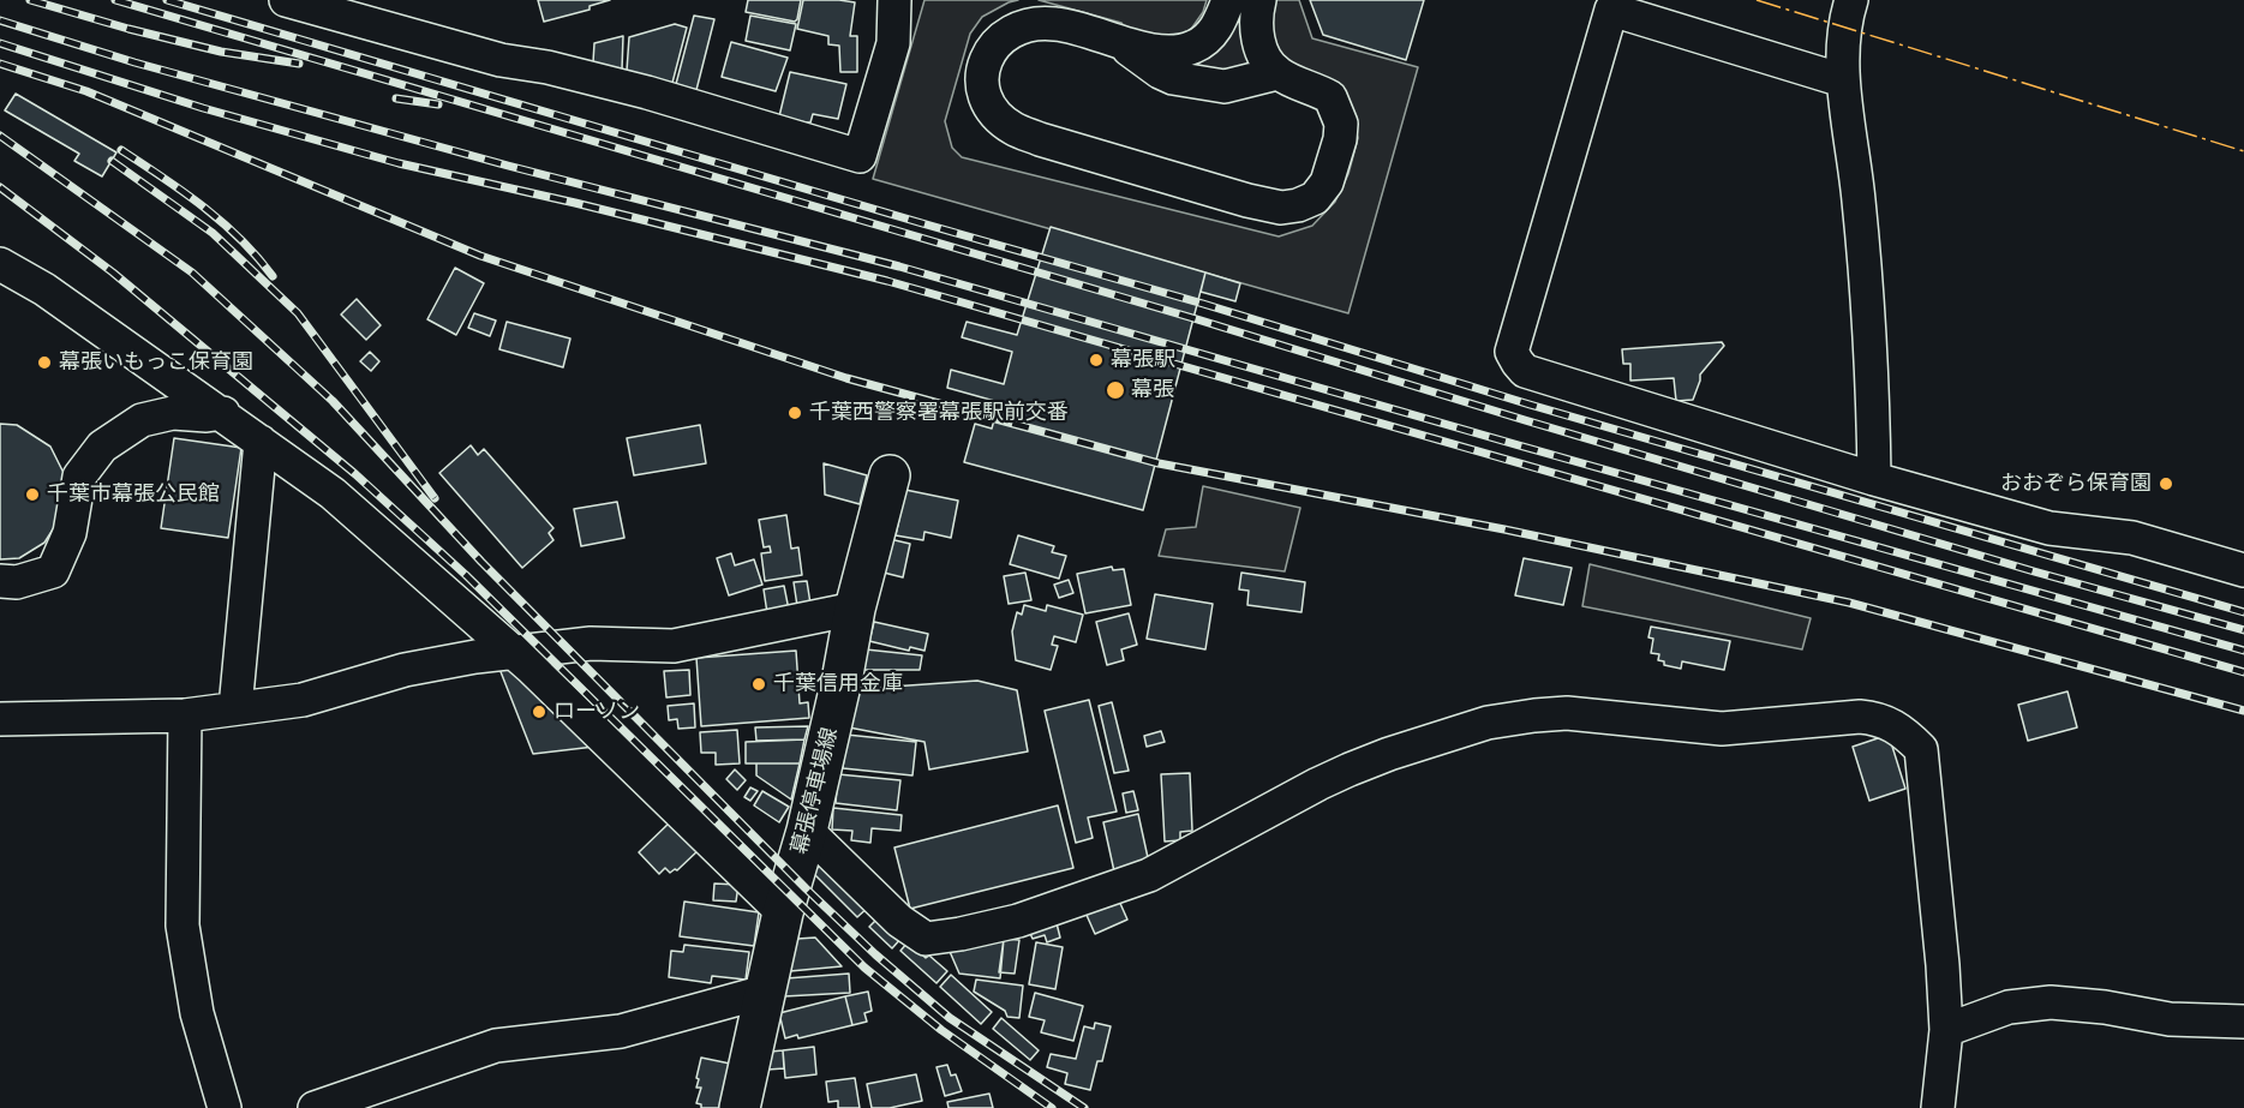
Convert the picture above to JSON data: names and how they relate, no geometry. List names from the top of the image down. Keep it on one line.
{"streets":{"main road":["幕張停車場線"]},"places":["幕張駅","幕張いもっこ保育園","幕張","千葉西警察署幕張駅前交番","おおぞら保育園","千葉市幕張公民館","千葉信用金庫","ローソン"]}
